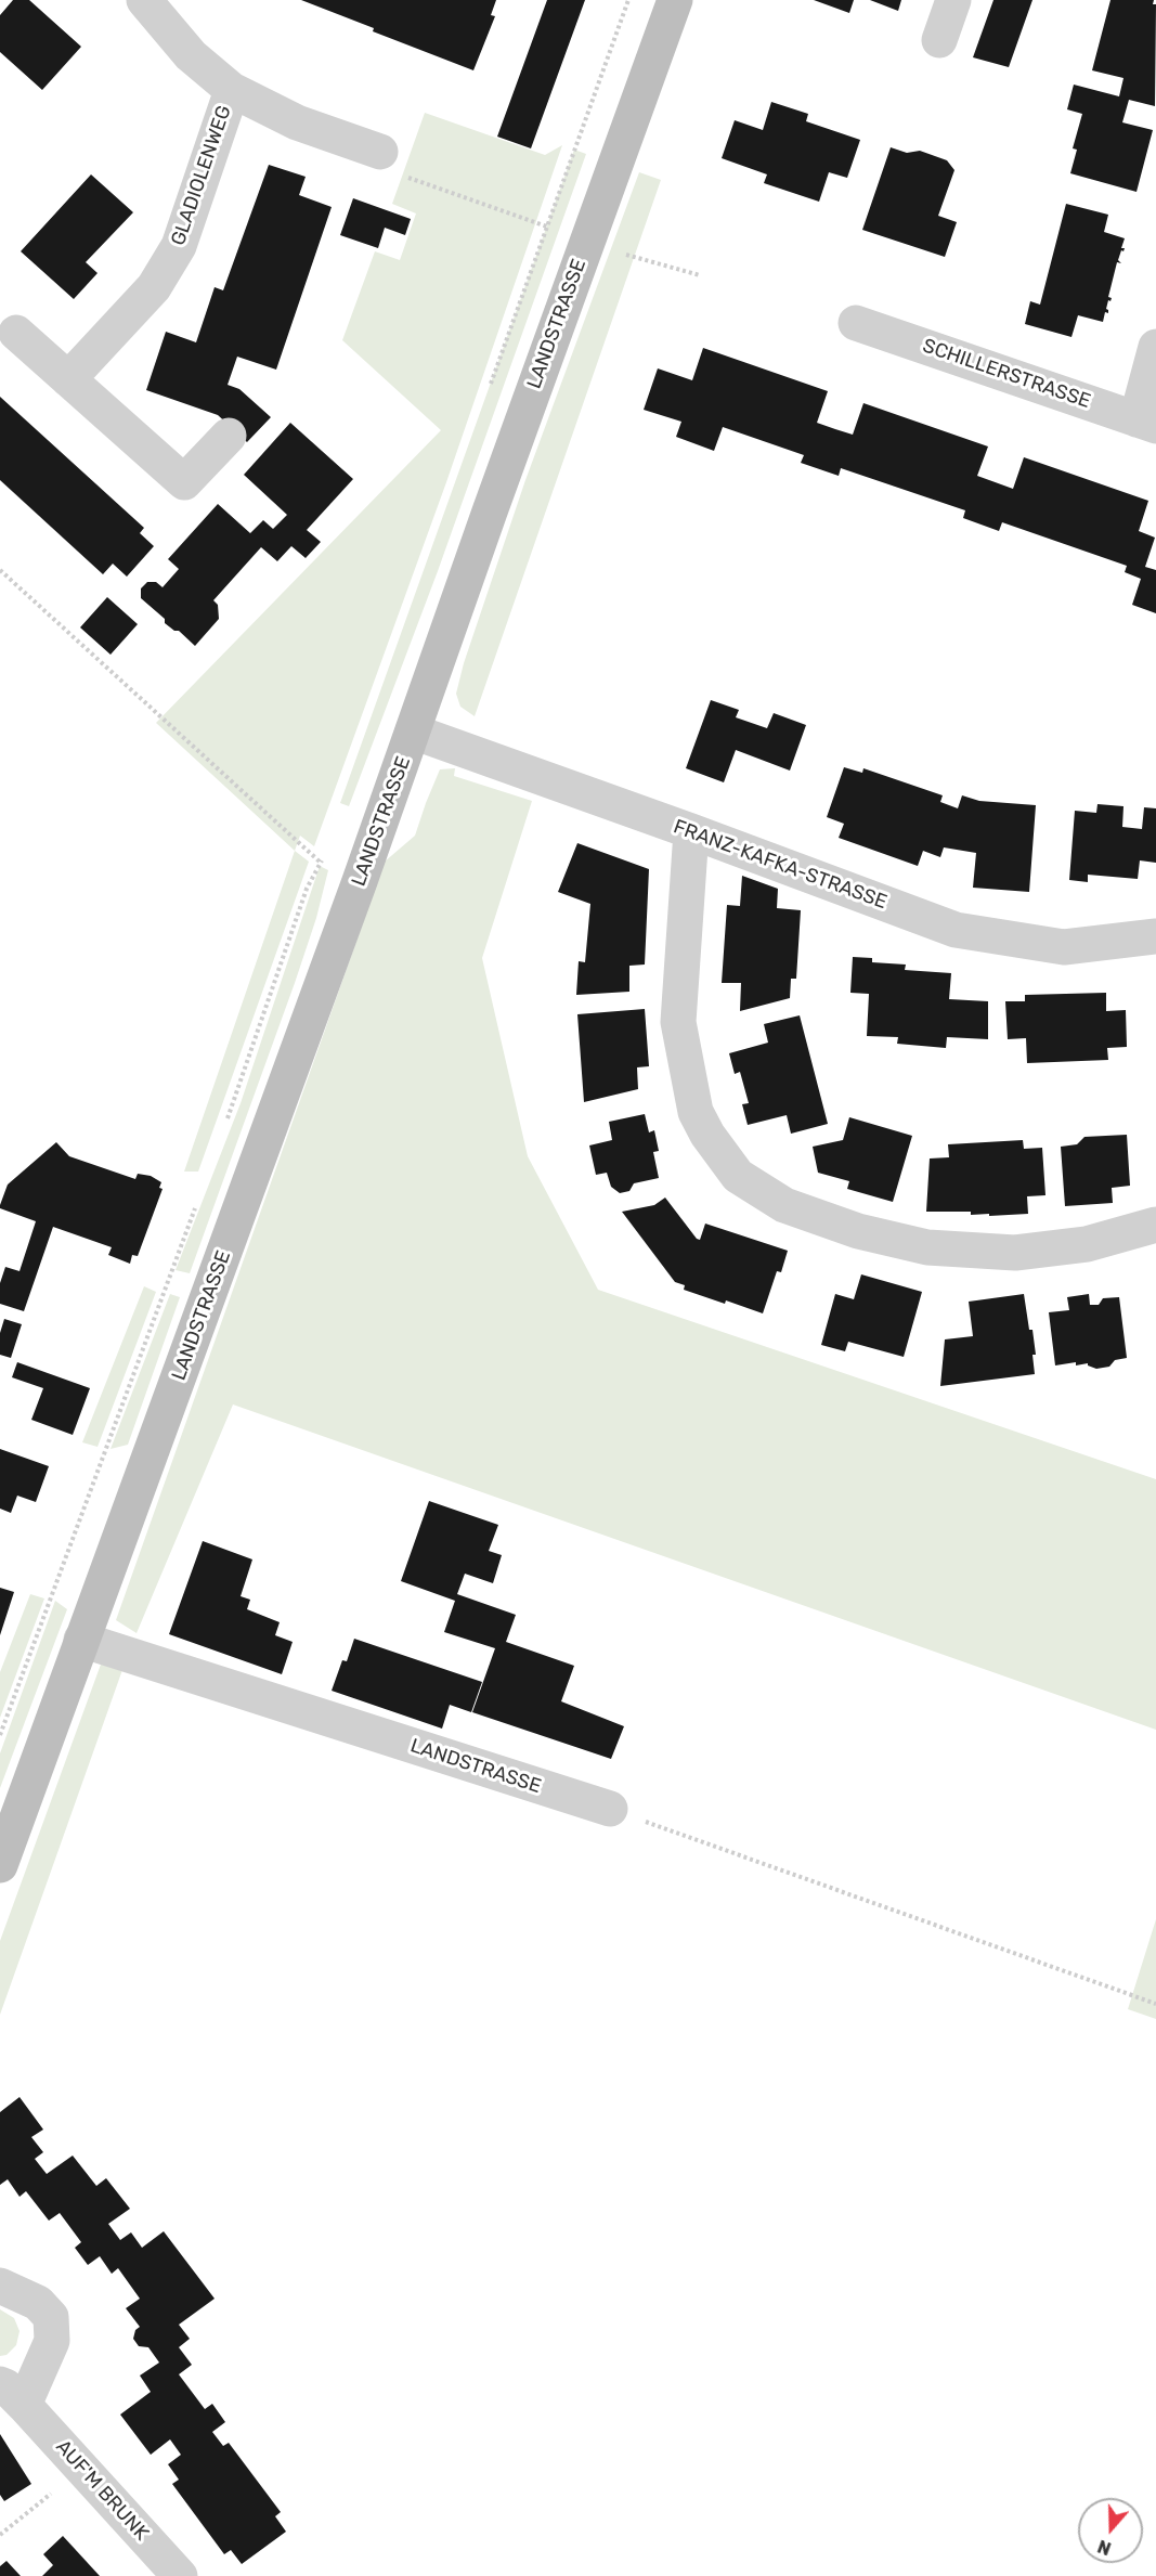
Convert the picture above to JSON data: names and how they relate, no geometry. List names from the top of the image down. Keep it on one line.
{"streets":{"street":["GLADIOLENWEG","LANDSTRASSE","SCHILLERSTRASSE","FRANZ-KAFKA-STRASSE","AUF'M BRUNK"]},"crossings":[["LANDSTRASSE","FRANZ-KAFKA-STRASSE"]],"north":"bottom"}
